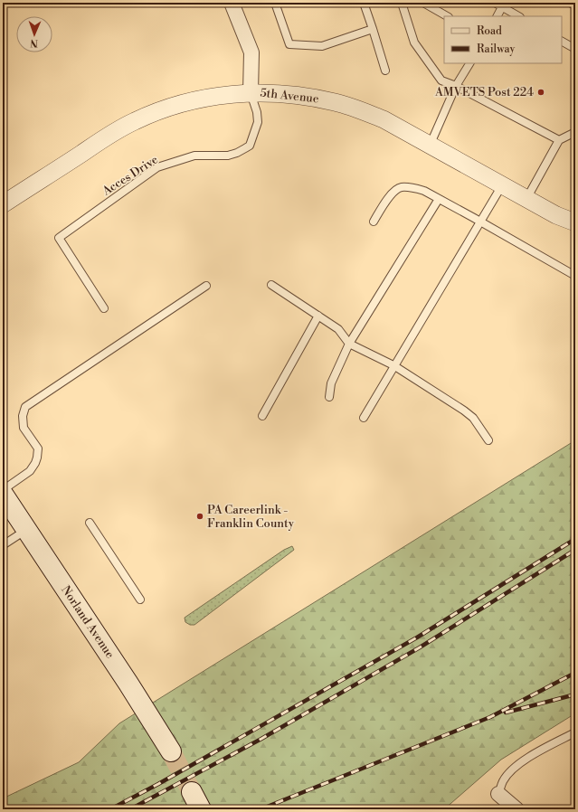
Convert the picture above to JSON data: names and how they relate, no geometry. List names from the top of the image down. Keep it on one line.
{"streets":{"main road":["Norland Avenue"],"street":["5th Avenue"],"lane":["Acces Drive"]},"crossings":[["5th Avenue","Acces Drive"]],"places":["AMVETS Post 224","PA Careerlink - Franklin County"],"legend":["Road","Railway"],"north":"bottom"}
